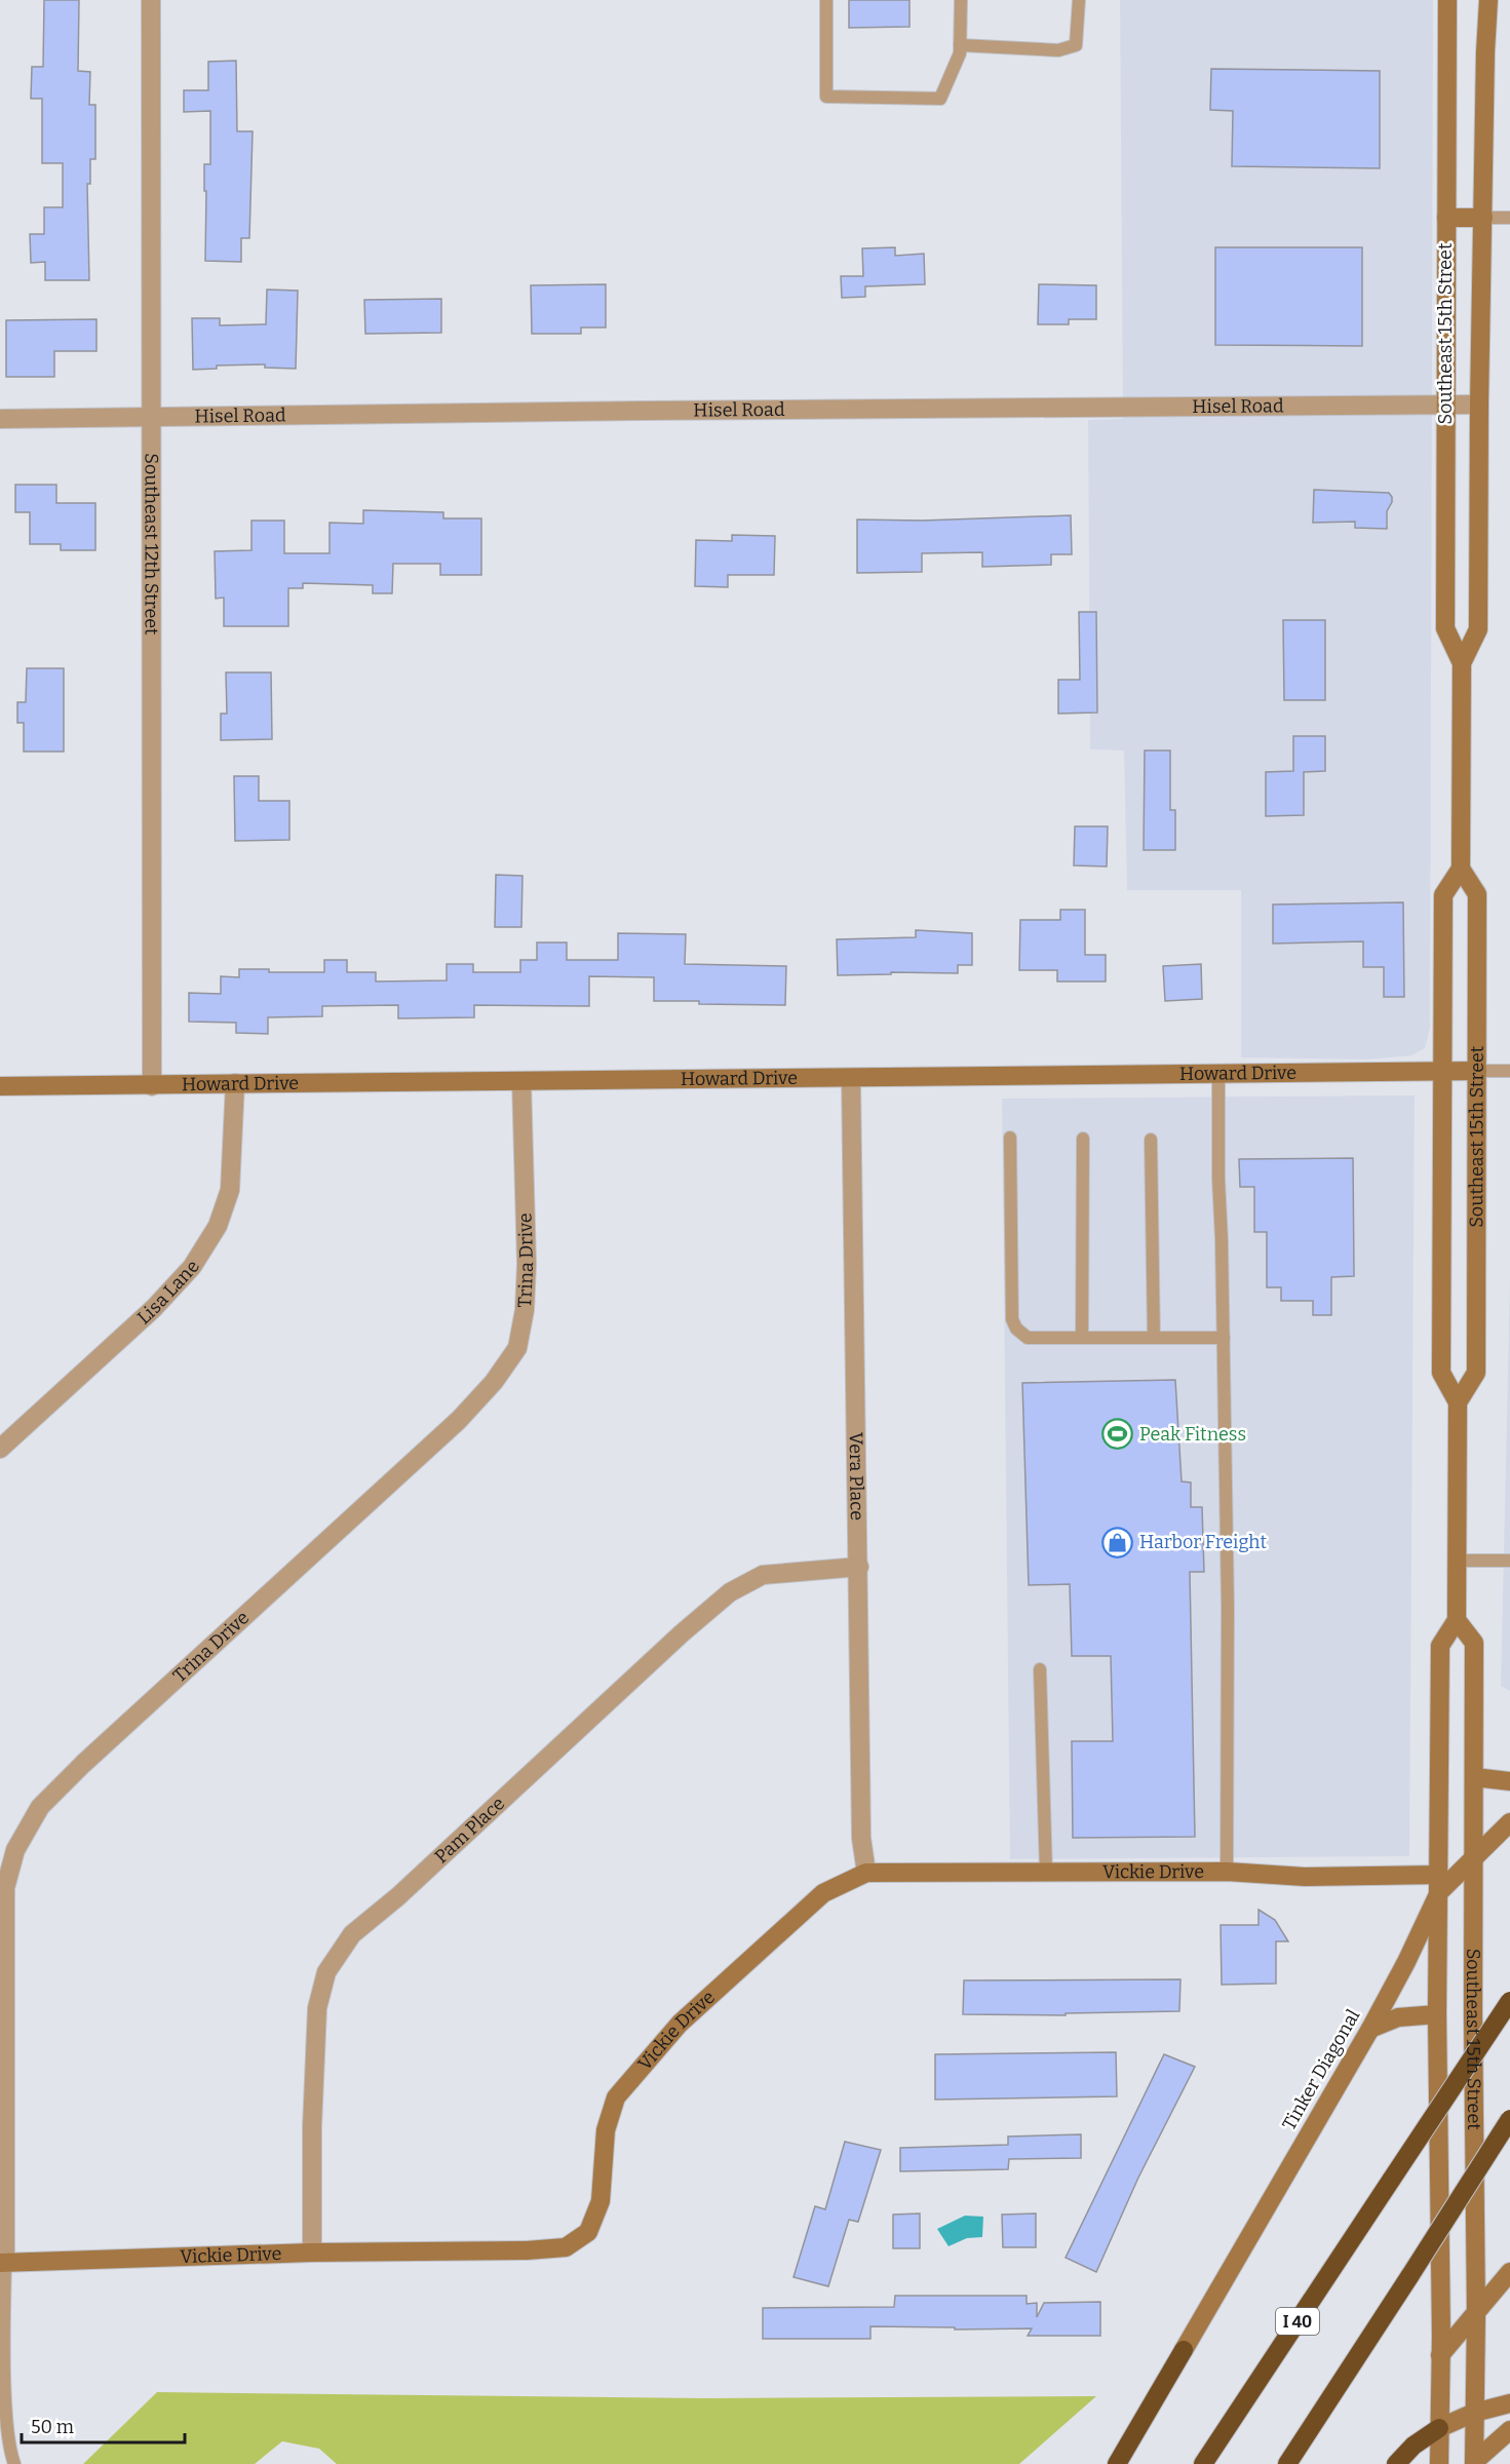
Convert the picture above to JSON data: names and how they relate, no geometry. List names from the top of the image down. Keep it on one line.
{"streets":{"highway":["I 40"],"main road":["Southeast 15th Street","Howard Drive","Vickie Drive","Tinker Diagonal"],"street":["Hisel Road","Southeast 12th Street","Trina Drive","Lisa Lane","Vera Place","Pam Place"]},"crossings":[["Southeast 15th Street","Hisel Road"],["Southeast 15th Street","Howard Drive"],["Southeast 15th Street","Vickie Drive"],["Southeast 15th Street","Tinker Diagonal"],["Hisel Road","Southeast 12th Street"],["Southeast 12th Street","Howard Drive"],["Howard Drive","Trina Drive"],["Howard Drive","Lisa Lane"],["Howard Drive","Vera Place"],["Trina Drive","Vickie Drive"],["Vera Place","Pam Place"],["Vera Place","Vickie Drive"],["Pam Place","Vickie Drive"],["Vickie Drive","Tinker Diagonal"]],"places":{"sports":["Peak Fitness"],"shop":["Harbor Freight"]},"scale_bar":"50 m"}
